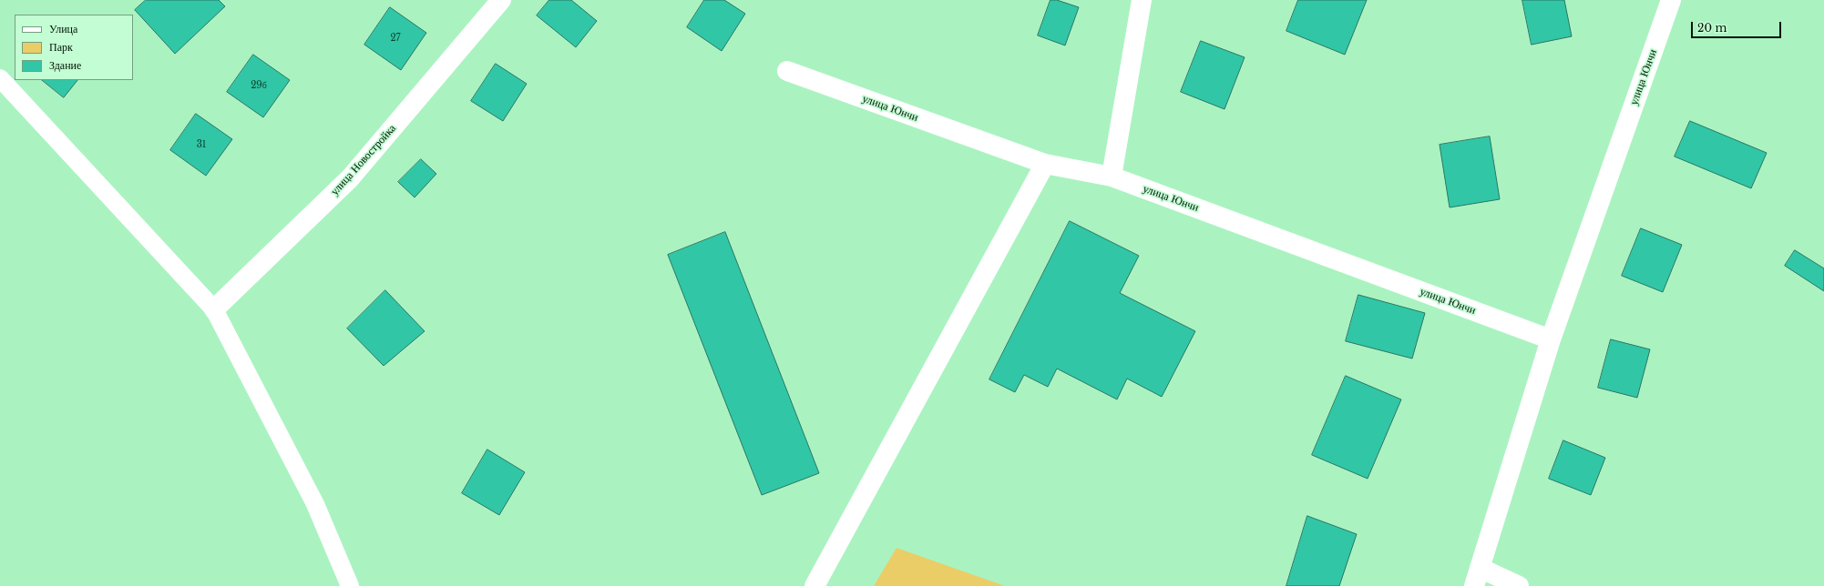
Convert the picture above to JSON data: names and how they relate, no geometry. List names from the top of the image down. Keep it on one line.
{"streets":{"street":["улица Юнчи","улица Новостройка"]},"house_numbers":["27","29б","31"],"legend":["Улица","Парк","Здание"],"scale_bar":"20 m"}
